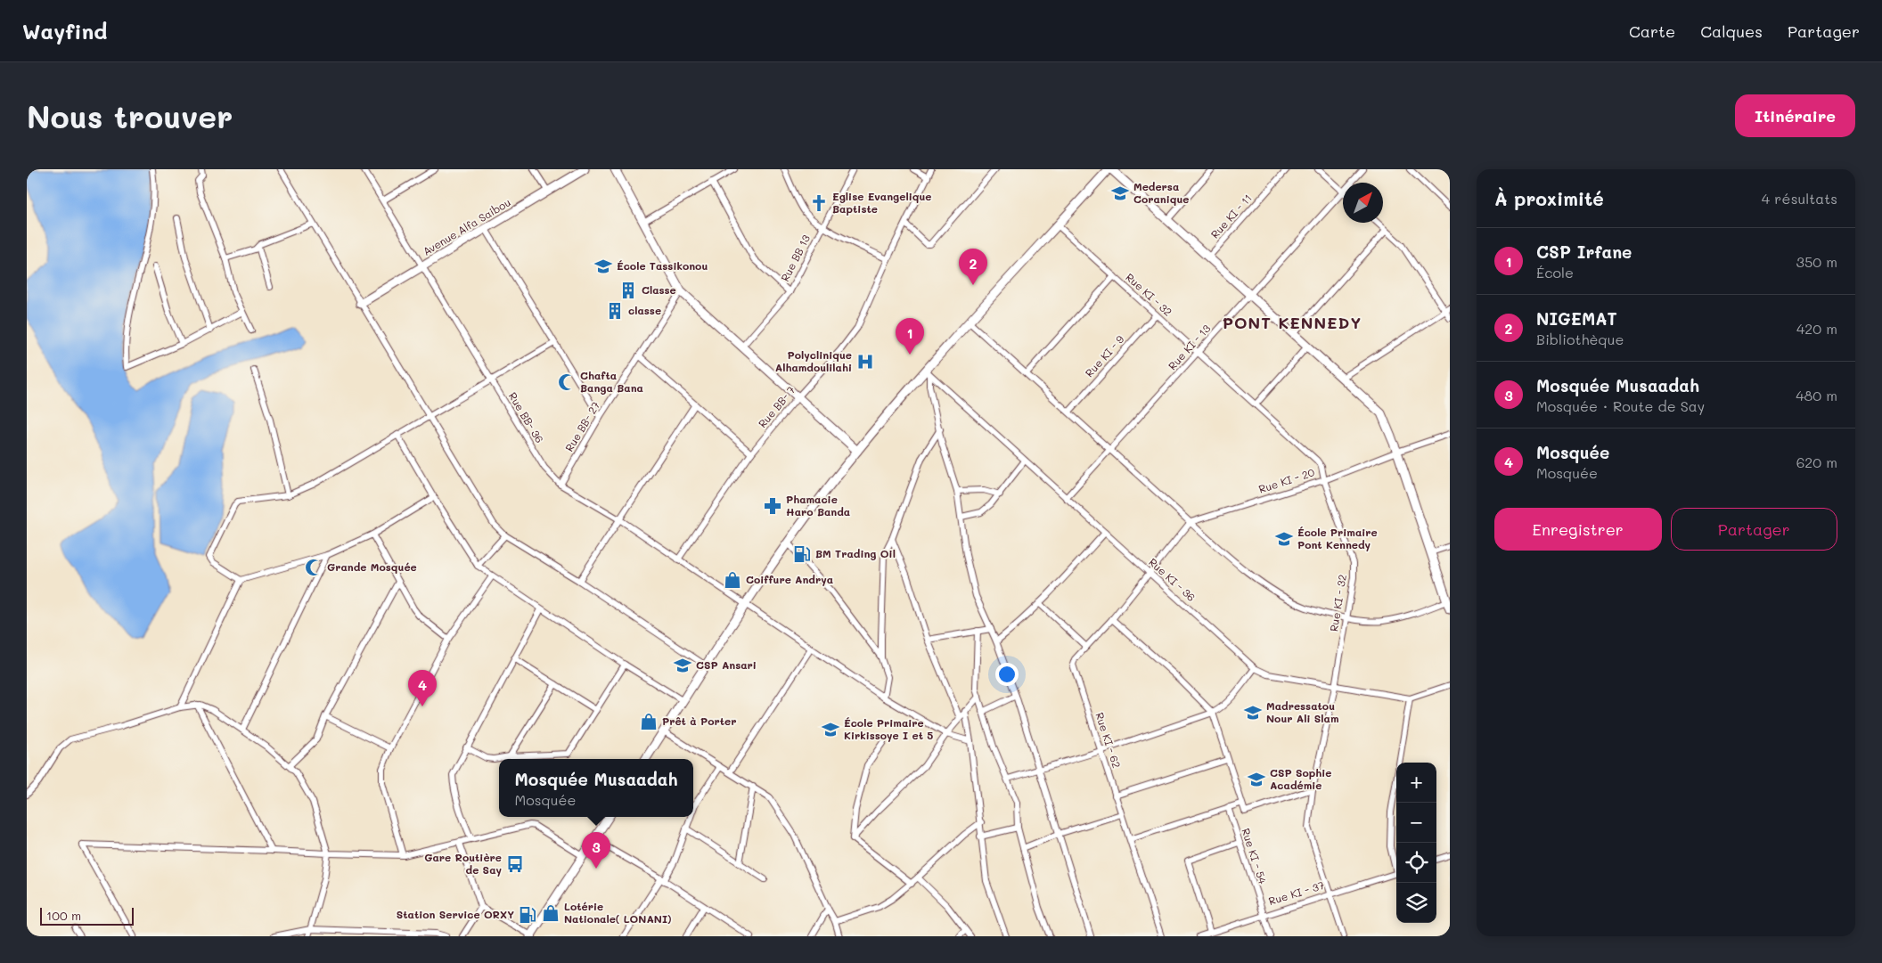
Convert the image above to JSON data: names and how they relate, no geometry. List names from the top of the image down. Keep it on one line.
{"streets":{"street":["Rue KI - 11","Avenue Alfa Saibou","Rue BB 13","Rue KI - 32","Rue KI - 13","Rue KI - 9","Rue BB- 7","Rue BB- 36","Rue BB- 27","Rue KI - 20","Rue KI - 36","Rue KI - 62","Rue KI - 54","Rue KI - 37"]},"crossings":[["Avenue Alfa Saibou","Rue BB- 36"],["Rue KI - 32","Rue KI - 13"],["Rue KI - 32","Rue KI - 9"],["Rue KI - 32","Rue KI - 20"],["Rue KI - 32","Rue KI - 36"],["Rue KI - 32","Rue KI - 37"],["Rue KI - 13","Rue KI - 36"],["Rue BB- 7","Rue BB- 36"],["Rue BB- 36","Rue BB- 27"],["Rue KI - 36","Rue KI - 62"],["Rue KI - 54","Rue KI - 37"]],"districts":["PONT KENNEDY"],"places":{"school or university":["Medersa Coranique","École Tassikonou","École Primaire Pont Kennedy","CSP Ansari","Madressatou Nour Ali Slam","École Primaire Kirkissoye I et 5","CSP Sophie Académie"],"church":["Eglise Evangelique Baptiste"],"building":["Classe","classe"],"hospital":["Polyclinique Alhamdoulilahi"],"mosque":["Chafta Banga Bana","Grande Mosquée"],"pharmacy":["Phamacie Haro Banda"],"fuel station":["BM Trading Oil","Station Service ORXY"],"shop":["Coiffure Andrya","Prêt à Porter","Lotérie Nationale( LONANI)"],"bus stop":["Gare Routière de Say"]},"scale_bar":"100 m","north":"top right","page":{"header":"Wayfind","nav":["Carte","Calques","Partager"],"buttons":["Itinéraire",["Enregistrer","Partager"]],"title":"Nous trouver","heading":["À proximité","4 résultats"],"list":[{"mark":"1","name":"CSP Irfane","note":"École","value":"350 m"},{"mark":"2","name":"NIGEMAT","note":"Bibliothèque","value":"420 m"},{"mark":"3","name":"Mosquée Musaadah","note":"Mosquée · Route de Say","value":"480 m"},{"mark":"4","name":"Mosquée","note":"Mosquée","value":"620 m"}],"pins":["2","1","4","3"],"popup":["Mosquée Musaadah","Mosquée"],"map_buttons":["+","−"],"scale":"100 m"}}
